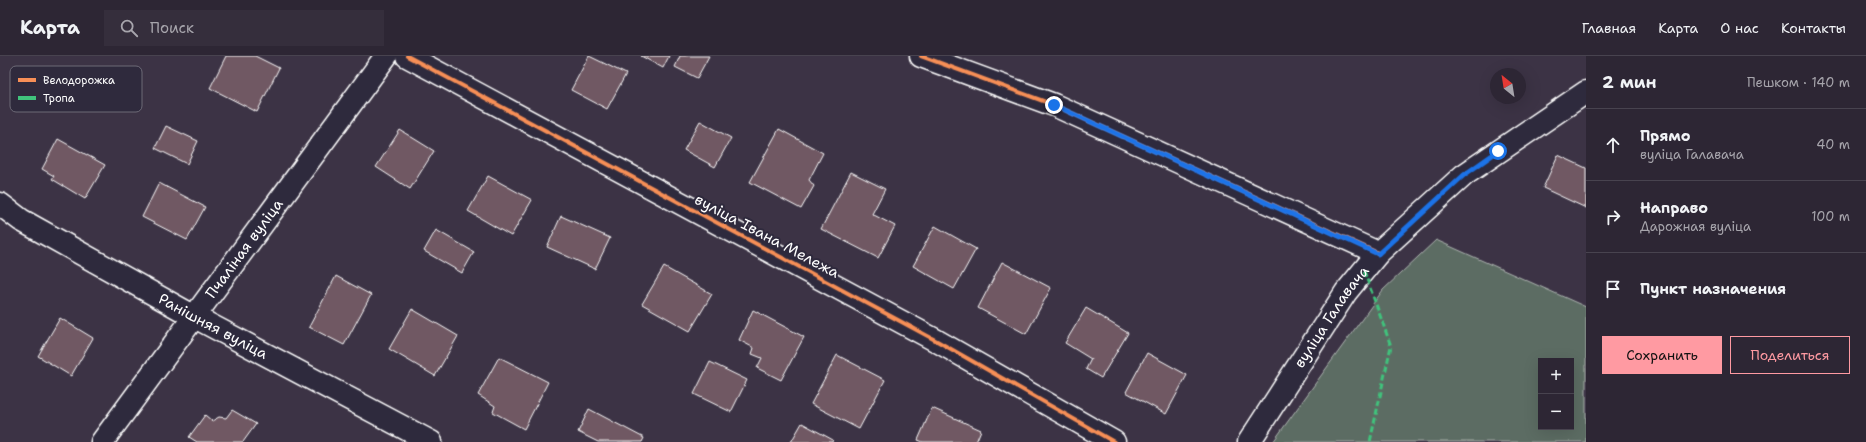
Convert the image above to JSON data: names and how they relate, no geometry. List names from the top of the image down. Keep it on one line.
{"streets":{"street":["вуліца Івана Мележа","Пчаліная вуліца","вуліца Галавача","Ранішняя вуліца"]},"crossings":[["Пчаліная вуліца","Ранішняя вуліца"]],"legend":["Велодорожка","Тропа"],"north":"top left","page":{"header":"Карта","search":"Поиск","nav":["Главная","Карта","О нас","Контакты"],"heading":["2 мин","Пешком · 140 m"],"list":[["Прямо","вуліца Галавача","40 m"],["Направо","Дарожная вуліца","100 m"],"Пункт назначения"],"buttons":["Сохранить","Поделиться"],"map_buttons":["+","−"]}}
